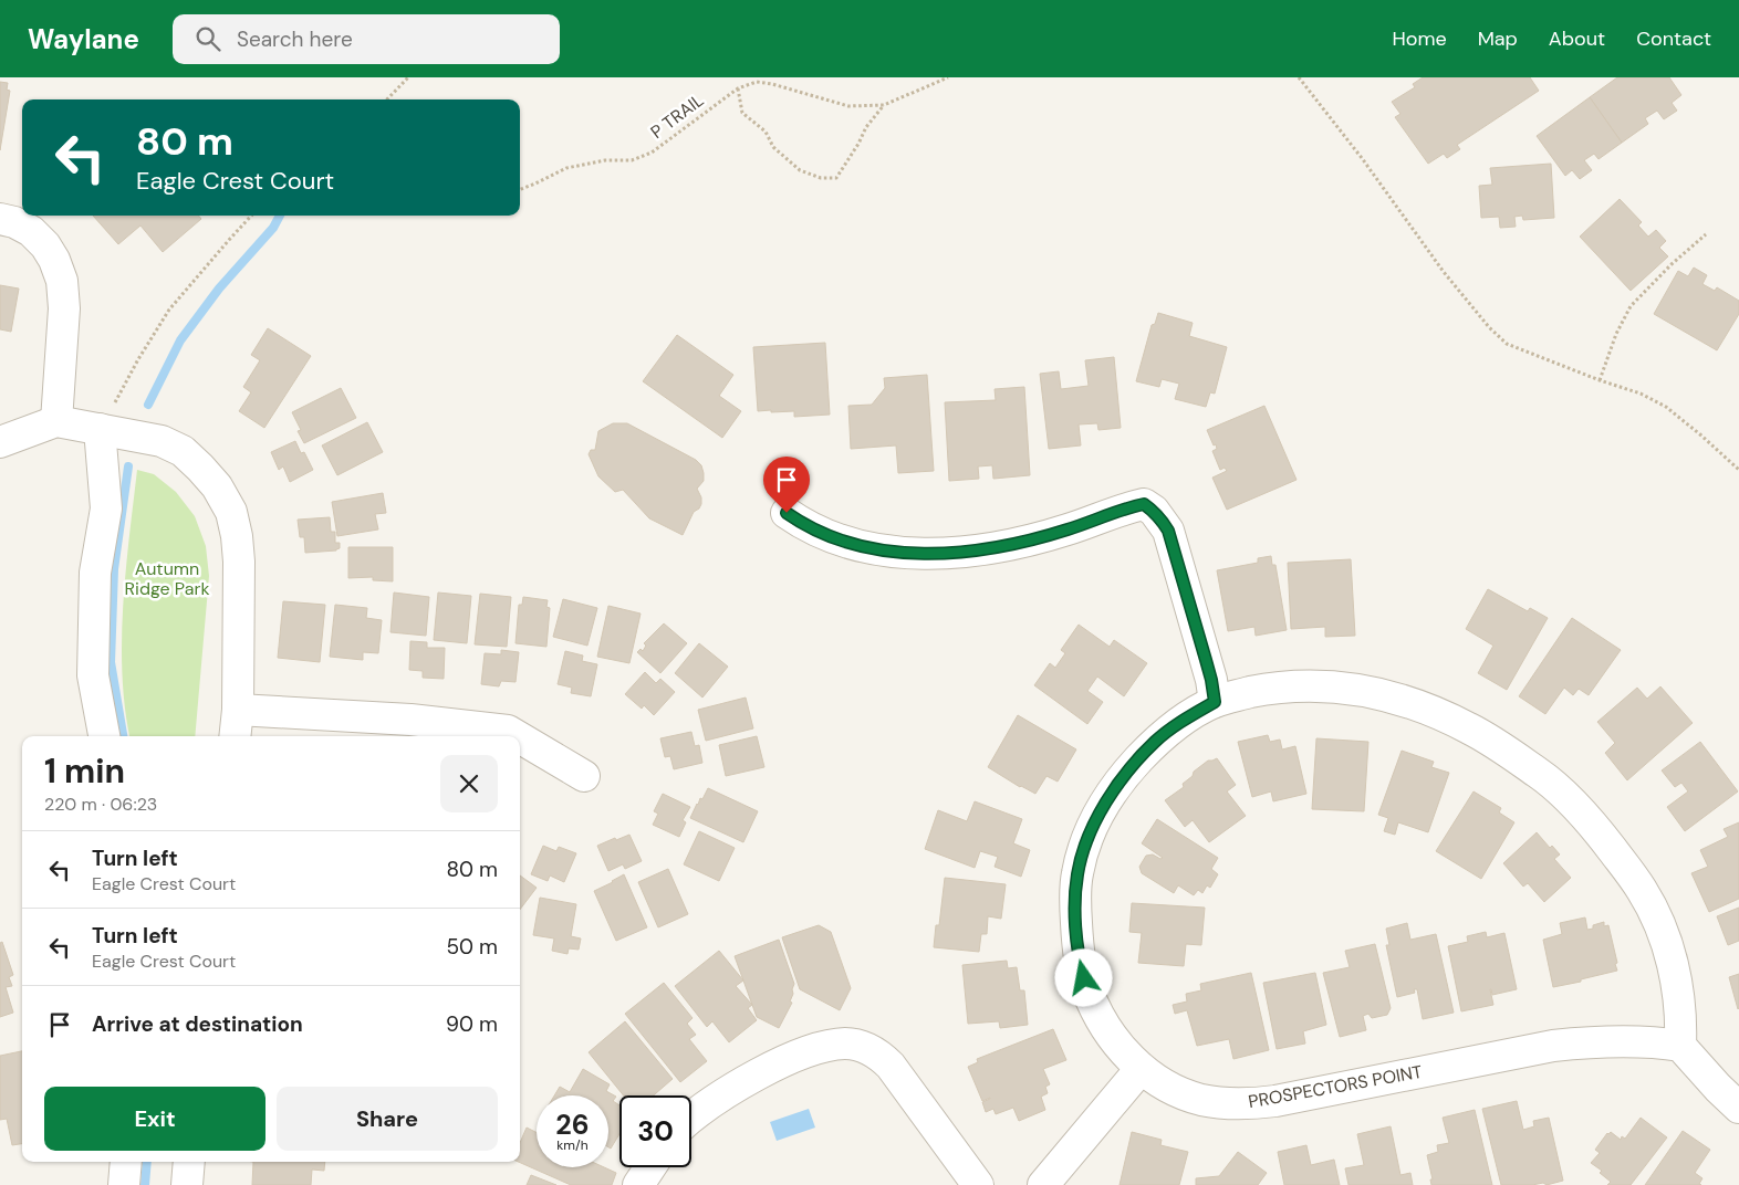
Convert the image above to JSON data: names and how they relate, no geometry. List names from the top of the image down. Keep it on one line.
{"streets":{"street":["PROSPECTORS POINT"],"path":["P TRAIL"]},"parks":["Autumn Ridge Park"],"page":{"header":"Waylane","search":"Search here","nav":["Home","Map","About","Contact"],"turn":["80 m","Eagle Crest Court"],"heading":["1 min","220 m · 06:23"],"list":[{"name":"Turn left","note":"Eagle Crest Court","value":"80 m"},{"name":"Turn left","note":"Eagle Crest Court","value":"50 m"},{"name":"Arrive at destination","value":"90 m"}],"buttons":["Exit","Share"],"speed":"26 km/h","limit":"30"}}
